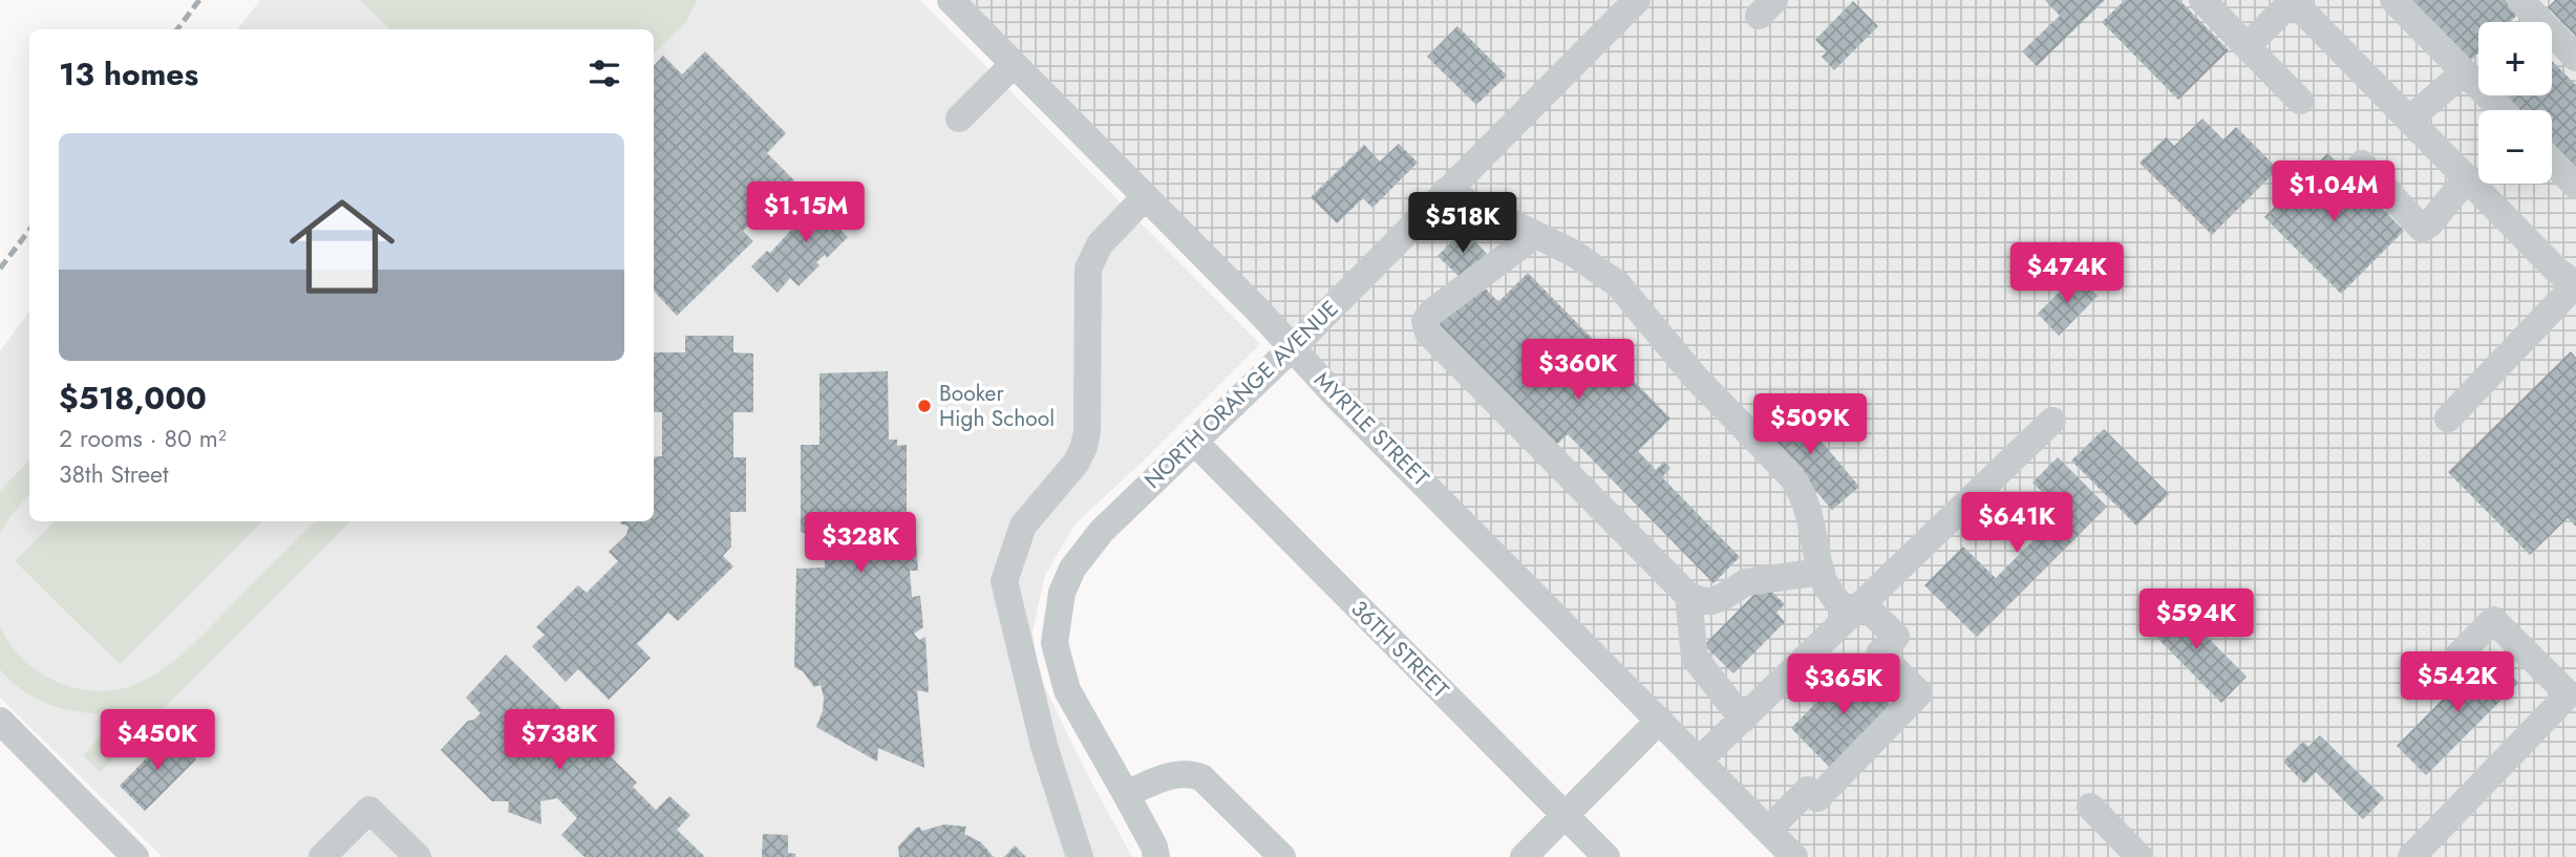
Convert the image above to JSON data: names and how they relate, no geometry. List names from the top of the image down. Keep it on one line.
{"streets":{"street":["NORTH ORANGE AVENUE","MYRTLE STREET","36TH STREET"]},"crossings":[["NORTH ORANGE AVENUE","MYRTLE STREET"],["NORTH ORANGE AVENUE","36TH STREET"]],"places":["Booker High School"],"page":{"map_buttons":["+","−"],"heading":"13 homes","list":[{"name":"$518,000","note":"2 rooms · 80 m² · 38th Street"}],"price":["$1.04M","$1.15M","$518K","$474K","$360K","$509K","$641K","$328K","$594K","$542K","$365K","$450K","$738K"]}}
